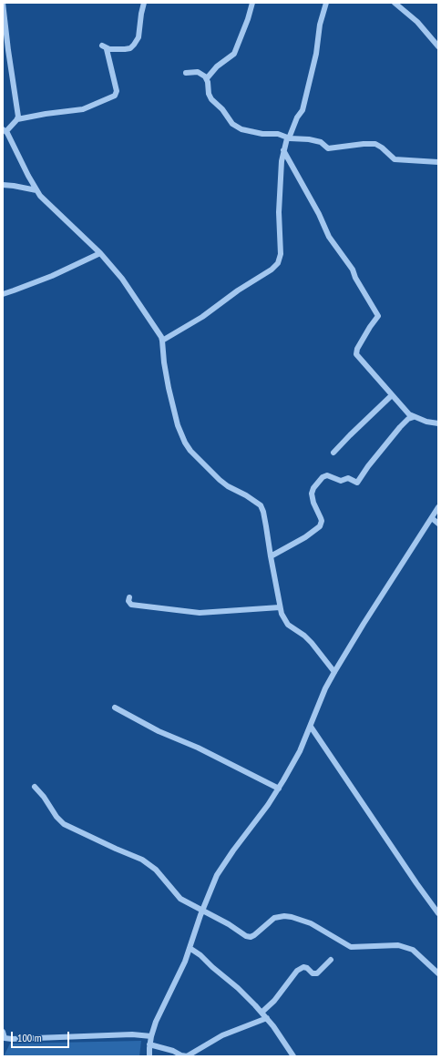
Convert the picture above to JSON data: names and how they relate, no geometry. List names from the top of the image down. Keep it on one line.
{"scale_bar":"100 m"}
